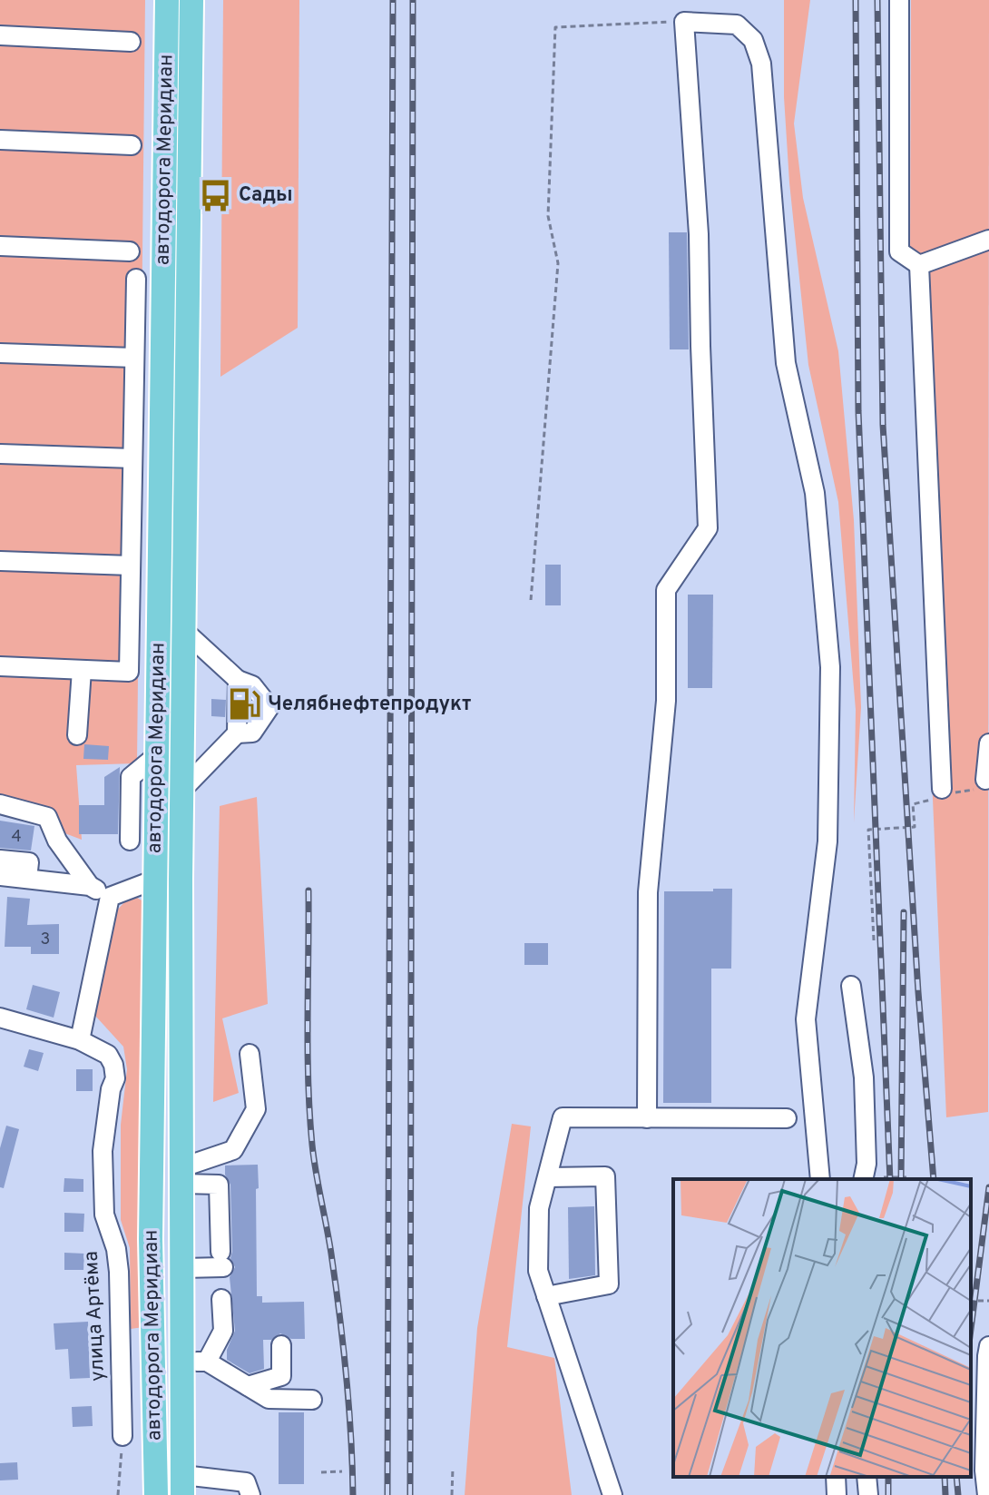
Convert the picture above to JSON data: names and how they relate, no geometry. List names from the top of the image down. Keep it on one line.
{"streets":{"main road":["автодорога Меридиан"],"street":["улица Артёма"]},"places":{"bus stop":["Сады"],"fuel station":["Челябнефтепродукт"]},"house_numbers":["4","3"]}
